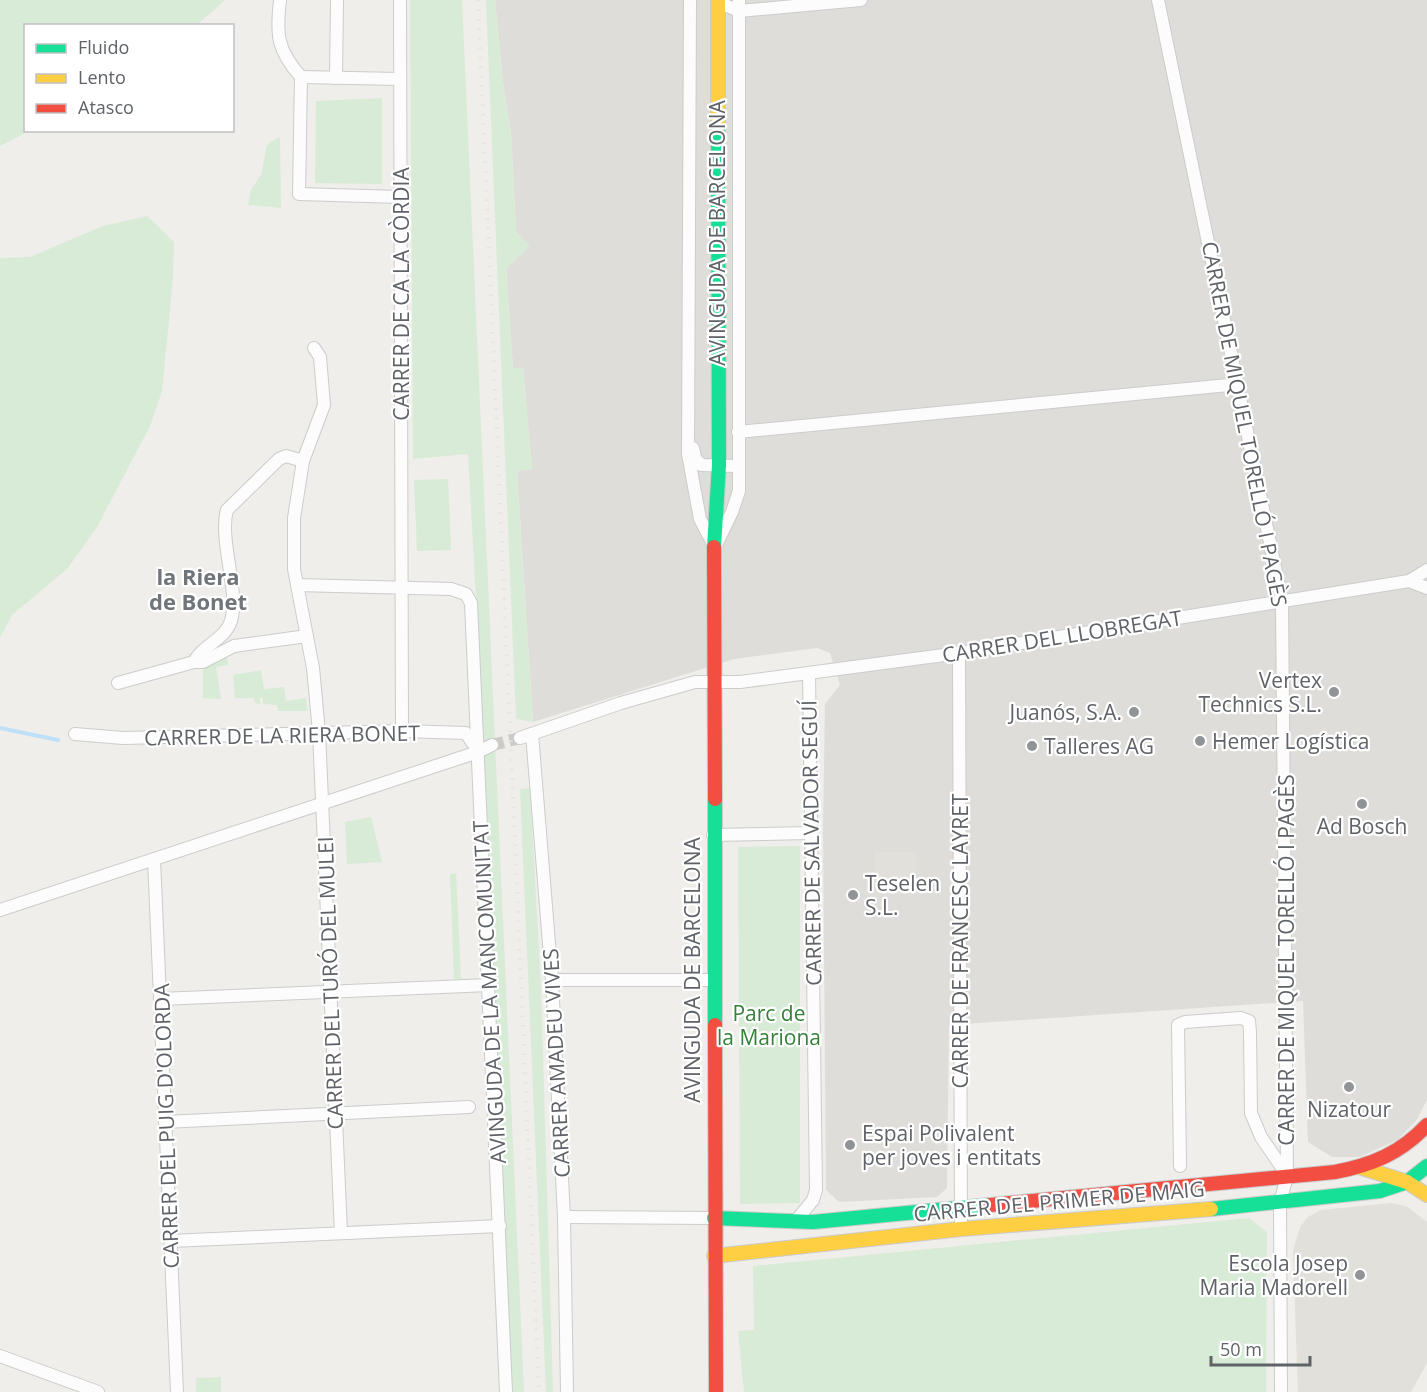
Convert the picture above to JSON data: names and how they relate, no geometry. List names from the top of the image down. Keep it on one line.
{"streets":{"street":["AVINGUDA DE BARCELONA","CARRER DE CA LA CÒRDIA","CARRER DE MIQUEL TORELLÓ I PAGÈS","CARRER DEL LLOBREGAT","CARRER DE LA RIERA BONET","CARRER DE SALVADOR SEGUÍ","CARRER DE FRANCESC LAYRET","CARRER DEL TURÓ DEL MULEI","AVINGUDA DE LA MANCOMUNITAT","CARRER AMADEU VIVES","CARRER DEL PUIG D'OLORDA","CARRER DEL PRIMER DE MAIG"]},"crossings":[["AVINGUDA DE BARCELONA","CARRER DEL LLOBREGAT"],["AVINGUDA DE BARCELONA","CARRER AMADEU VIVES"],["AVINGUDA DE BARCELONA","CARRER DEL PRIMER DE MAIG"],["CARRER DE CA LA CÒRDIA","CARRER DE LA RIERA BONET"],["CARRER DE CA LA CÒRDIA","AVINGUDA DE LA MANCOMUNITAT"],["CARRER DE MIQUEL TORELLÓ I PAGÈS","CARRER DEL LLOBREGAT"],["CARRER DE MIQUEL TORELLÓ I PAGÈS","CARRER DEL PRIMER DE MAIG"],["CARRER DEL LLOBREGAT","CARRER DE SALVADOR SEGUÍ"],["CARRER DEL LLOBREGAT","CARRER DE FRANCESC LAYRET"],["CARRER DEL LLOBREGAT","CARRER AMADEU VIVES"],["CARRER DE LA RIERA BONET","CARRER DEL TURÓ DEL MULEI"],["CARRER DE LA RIERA BONET","AVINGUDA DE LA MANCOMUNITAT"],["CARRER DE LA RIERA BONET","CARRER DEL PUIG D'OLORDA"],["CARRER DE SALVADOR SEGUÍ","CARRER DEL PRIMER DE MAIG"],["CARRER DE FRANCESC LAYRET","CARRER DEL PRIMER DE MAIG"]],"districts":["la Riera de Bonet"],"parks":["Parc de la Mariona"],"places":["Vertex Technics S.L.","Juanós, S.A.","Hemer Logística","Talleres AG","Ad Bosch","Teselen S.L.","Nizatour","Espai Polivalent per joves i entitats","Escola Josep Maria Madorell"],"legend":["Fluido","Lento","Atasco"],"scale_bar":"50 m"}
